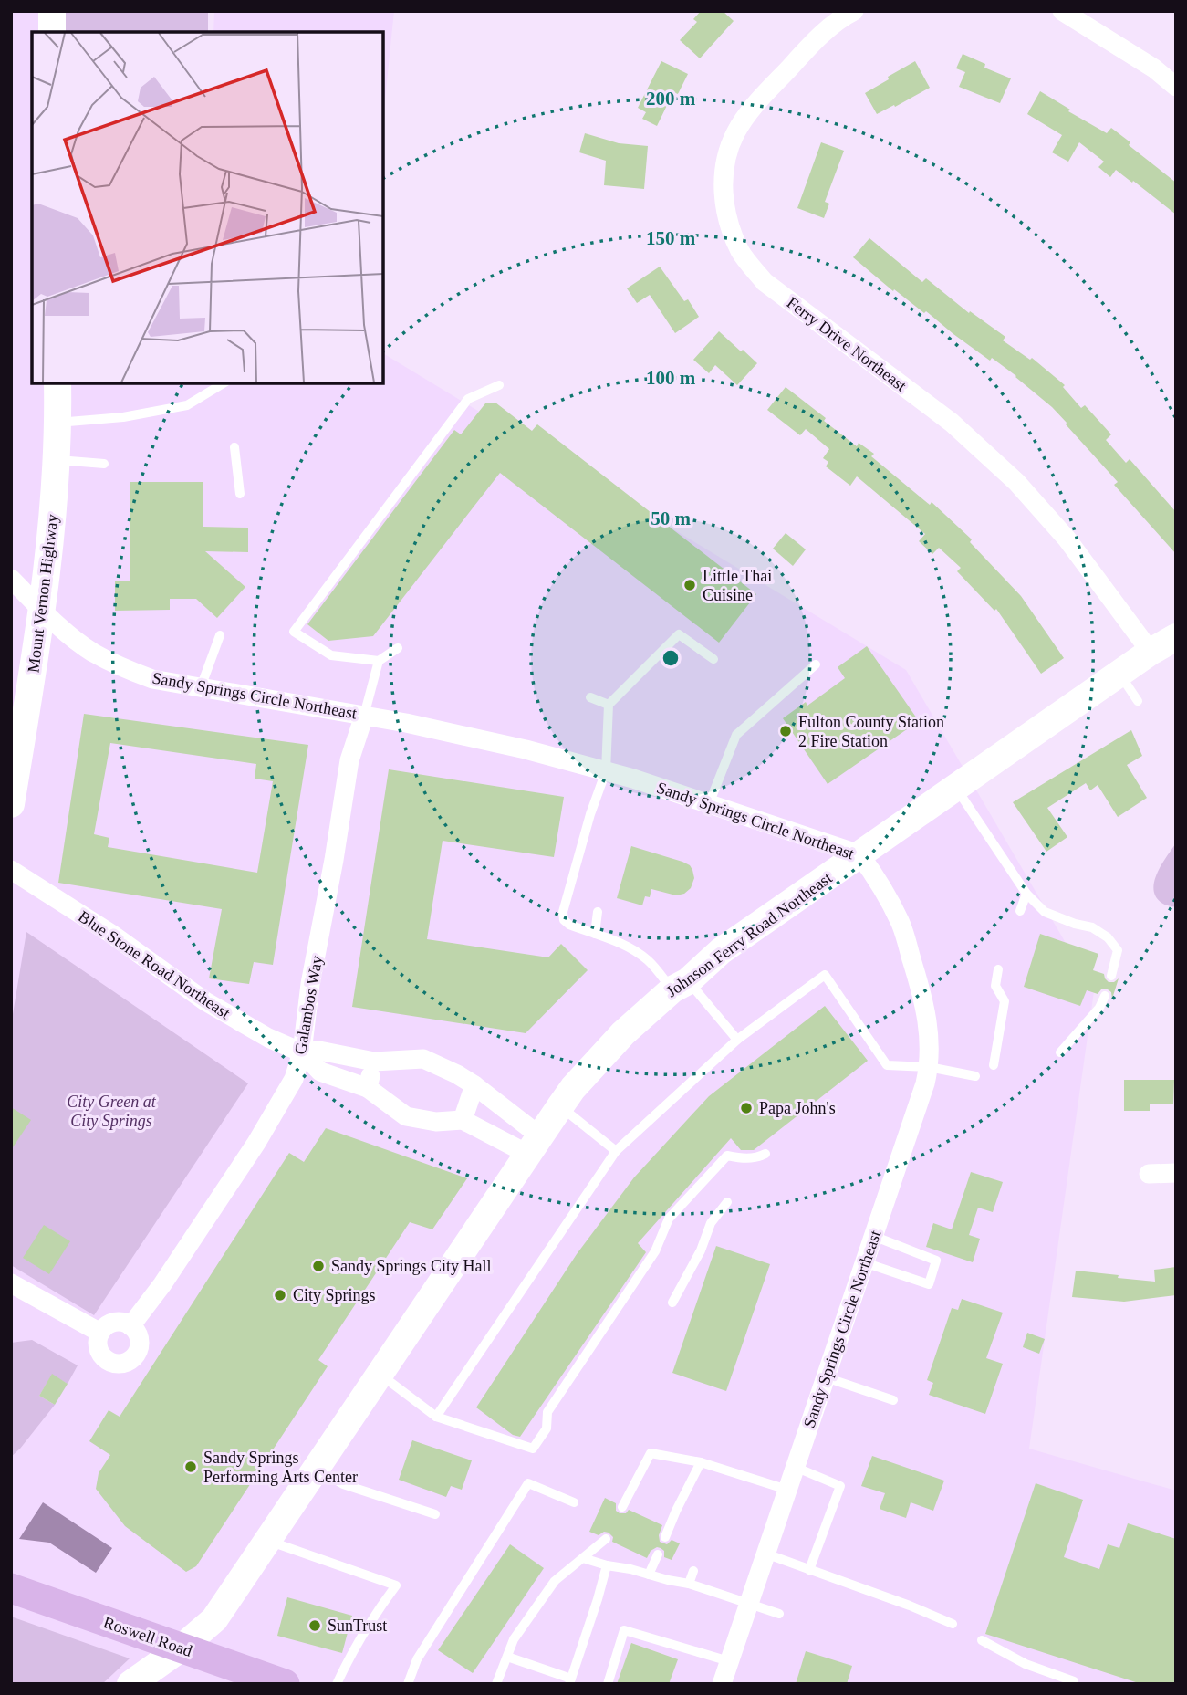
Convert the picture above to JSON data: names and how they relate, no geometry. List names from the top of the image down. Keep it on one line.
{"streets":{"main road":["Roswell Road"],"street":["Ferry Drive Northeast","Mount Vernon Highway","Sandy Springs Circle Northeast","Johnson Ferry Road Northeast","Blue Stone Road Northeast","Galambos Way"]},"crossings":[["Ferry Drive Northeast","Johnson Ferry Road Northeast"],["Mount Vernon Highway","Sandy Springs Circle Northeast"],["Sandy Springs Circle Northeast","Johnson Ferry Road Northeast"],["Sandy Springs Circle Northeast","Galambos Way"],["Johnson Ferry Road Northeast","Blue Stone Road Northeast"],["Johnson Ferry Road Northeast","Roswell Road"],["Blue Stone Road Northeast","Galambos Way"]],"parks":["City Green at City Springs"],"places":["Little Thai Cuisine","Fulton County Station 2 Fire Station","Papa John's","Sandy Springs City Hall","City Springs","Sandy Springs Performing Arts Center","SunTrust"],"rings":["200 m","150 m","100 m","50 m"]}
